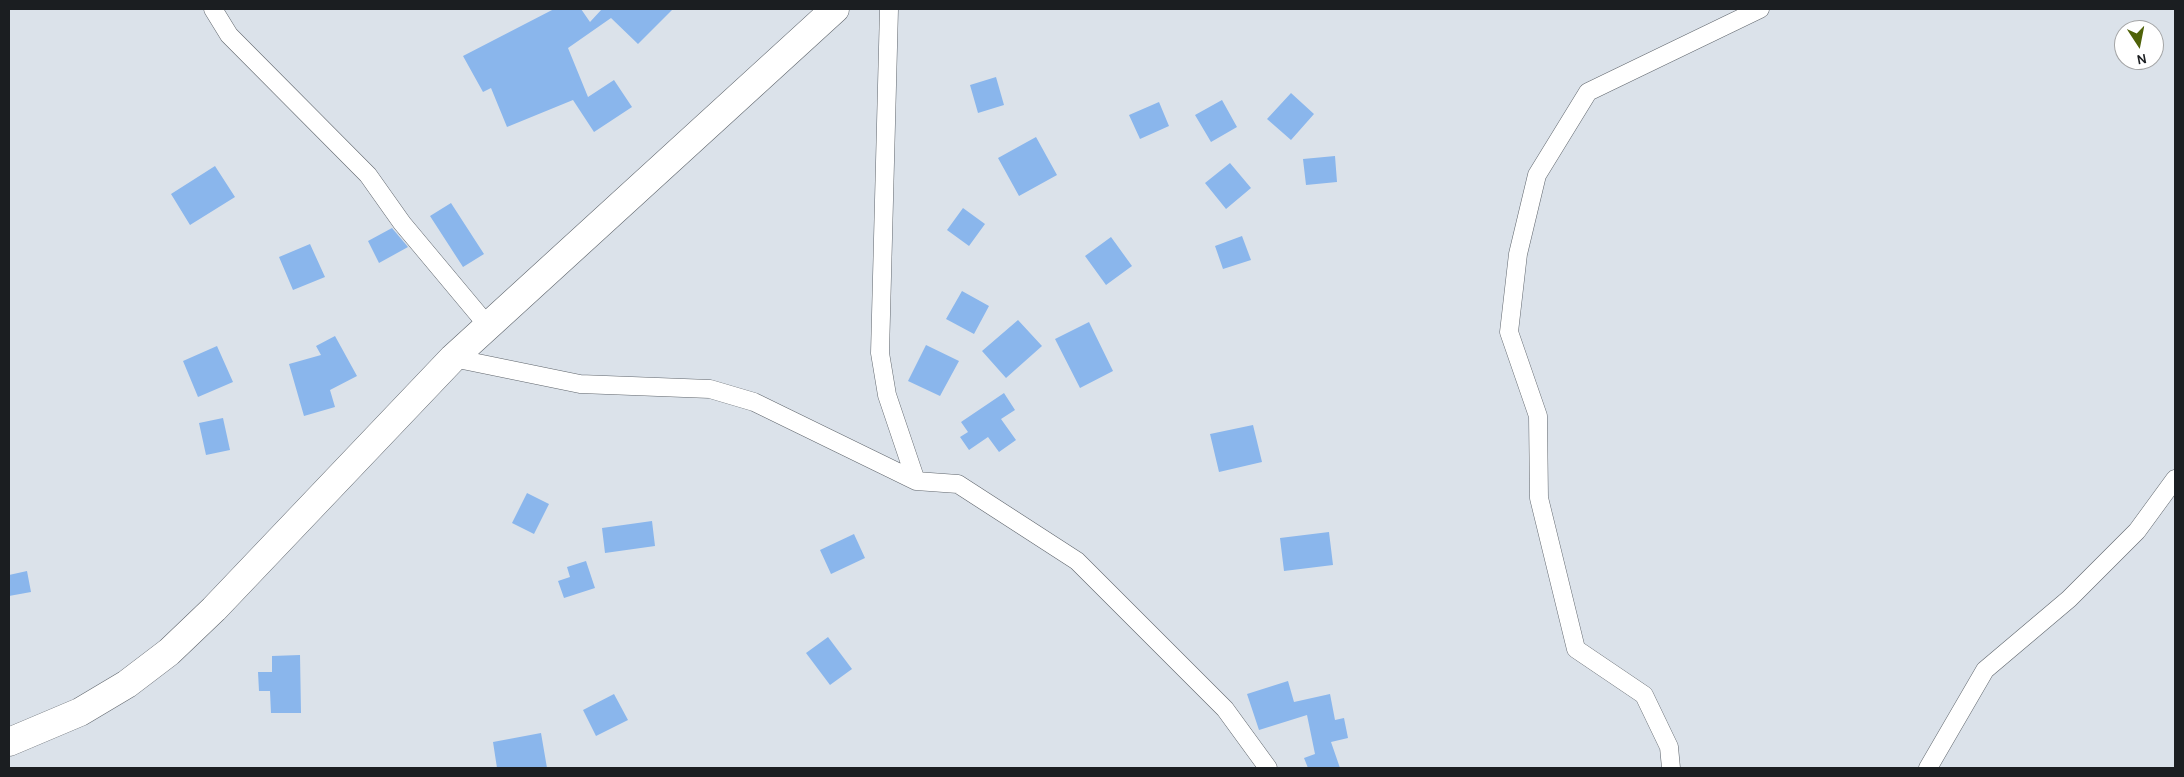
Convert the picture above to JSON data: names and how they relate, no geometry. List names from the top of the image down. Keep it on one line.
{"north":"bottom"}
